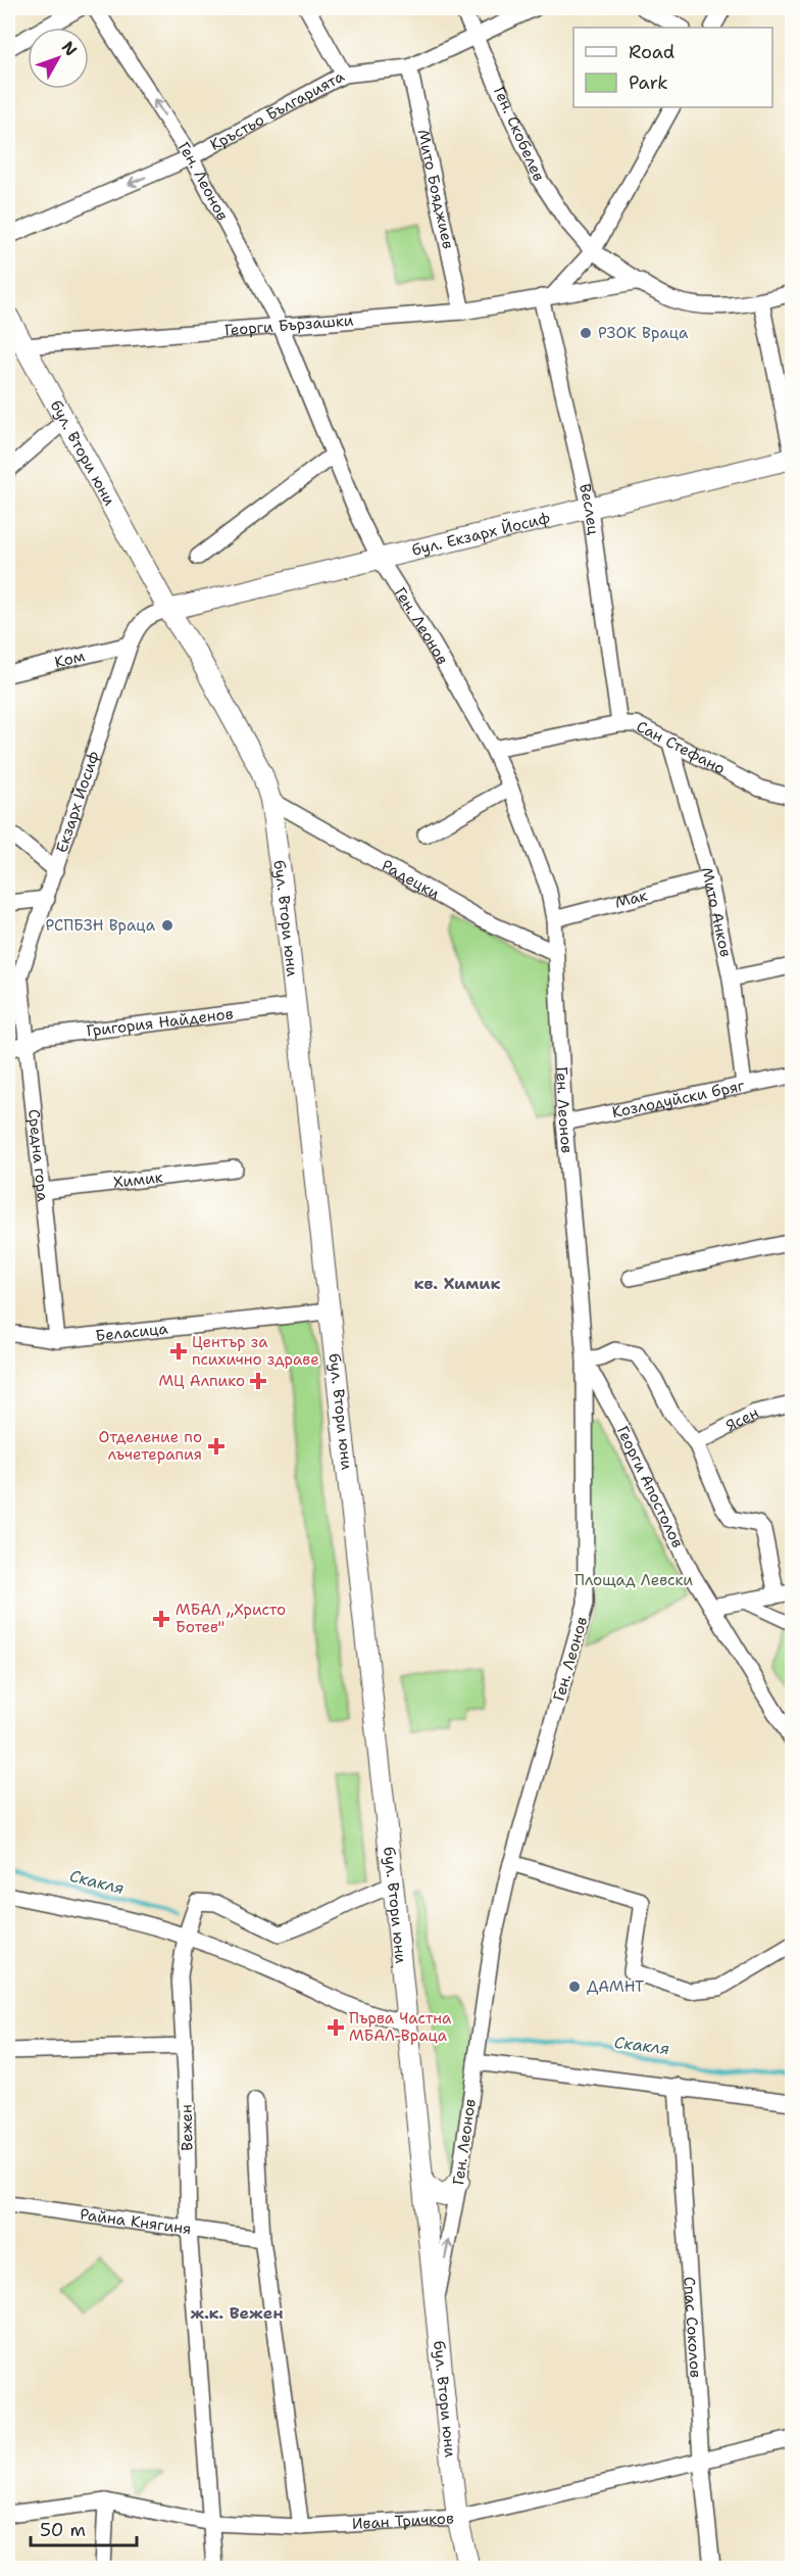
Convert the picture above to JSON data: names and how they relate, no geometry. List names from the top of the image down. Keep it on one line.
{"streets":{"street":["Кръстьо Българията","Ген. Скобелев","Ген. Леонов","Мито Бояджиев","Георги Бързашки","бул. Втори юни","Веслец","бул. Екзарх Йосиф","Ком","Сан Стефано","Екзарх Йосиф","Радецки","Мак","Мито Анков","Григория Найденов","Козлодуйски бряг","Средна гора","Химик","Беласица","Ясен","Георги Апостолов","Вежен","Райна Княгиня","Спас Соколов","Иван Тричков"]},"crossings":[["Кръстьо Българията","Ген. Скобелев"],["Кръстьо Българията","Ген. Леонов"],["Кръстьо Българията","Мито Бояджиев"],["Ген. Скобелев","Георги Бързашки"],["Ген. Леонов","Георги Бързашки"],["Ген. Леонов","бул. Втори юни"],["Ген. Леонов","бул. Екзарх Йосиф"],["Ген. Леонов","Сан Стефано"],["Ген. Леонов","Радецки"],["Ген. Леонов","Мак"],["Ген. Леонов","Козлодуйски бряг"],["Ген. Леонов","Георги Апостолов"],["Мито Бояджиев","Георги Бързашки"],["Георги Бързашки","бул. Втори юни"],["Георги Бързашки","Веслец"],["бул. Втори юни","бул. Екзарх Йосиф"],["бул. Втори юни","Екзарх Йосиф"],["бул. Втори юни","Радецки"],["бул. Втори юни","Григория Найденов"],["бул. Втори юни","Беласица"],["бул. Втори юни","Вежен"],["бул. Втори юни","Иван Тричков"],["Веслец","бул. Екзарх Йосиф"],["Веслец","Сан Стефано"],["бул. Екзарх Йосиф","Екзарх Йосиф"],["Ком","Екзарх Йосиф"],["Сан Стефано","Мито Анков"],["Екзарх Йосиф","Средна гора"],["Мак","Мито Анков"],["Мито Анков","Козлодуйски бряг"],["Григория Найденов","Средна гора"],["Средна гора","Химик"],["Средна гора","Беласица"],["Вежен","Райна Княгиня"],["Вежен","Иван Тричков"],["Спас Соколов","Иван Тричков"]],"districts":["кв. Химик","ж.к. Вежен"],"water":["Скакля"],"parks":["Площад Левски"],"places":{"other":["РЗОК Враца","РСПБЗН Враца","ДАМНТ"],"health":["Център за психично здраве","МЦ Алпико","Отделение по лъчетерапия","МБАЛ „Христо Ботев\"","Първа Частна МБАЛ-Враца"]},"legend":["Road","Park"],"scale_bar":"50 m","north":"top right"}
